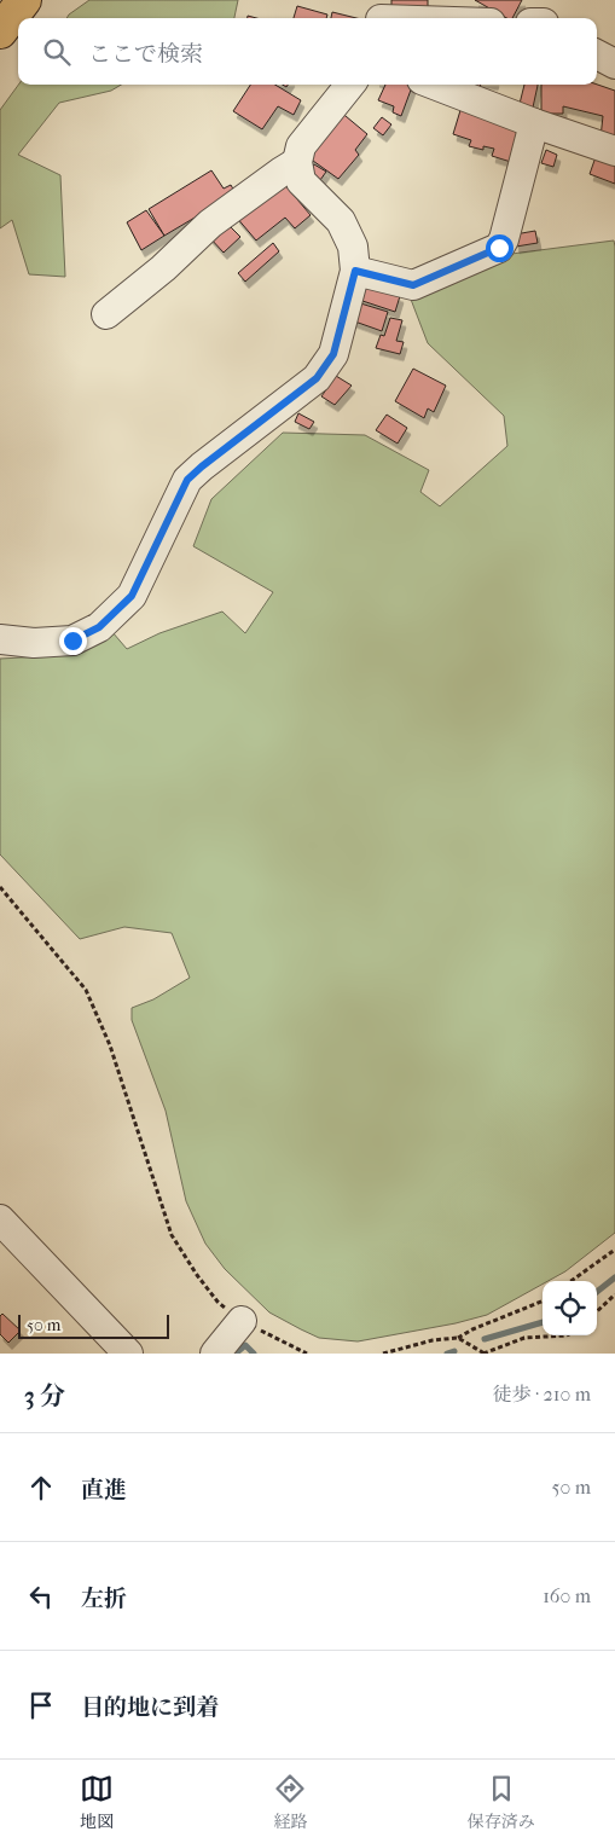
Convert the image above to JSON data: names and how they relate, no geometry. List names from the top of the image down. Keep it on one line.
{"scale_bar":"50 m","page":{"search":"ここで検索","scale":"50 m","heading":["3 分","徒歩 · 210 m"],"list":[["直進","50 m"],["左折","160 m"],"目的地に到着"],"nav":["地図","経路","保存済み"]}}
